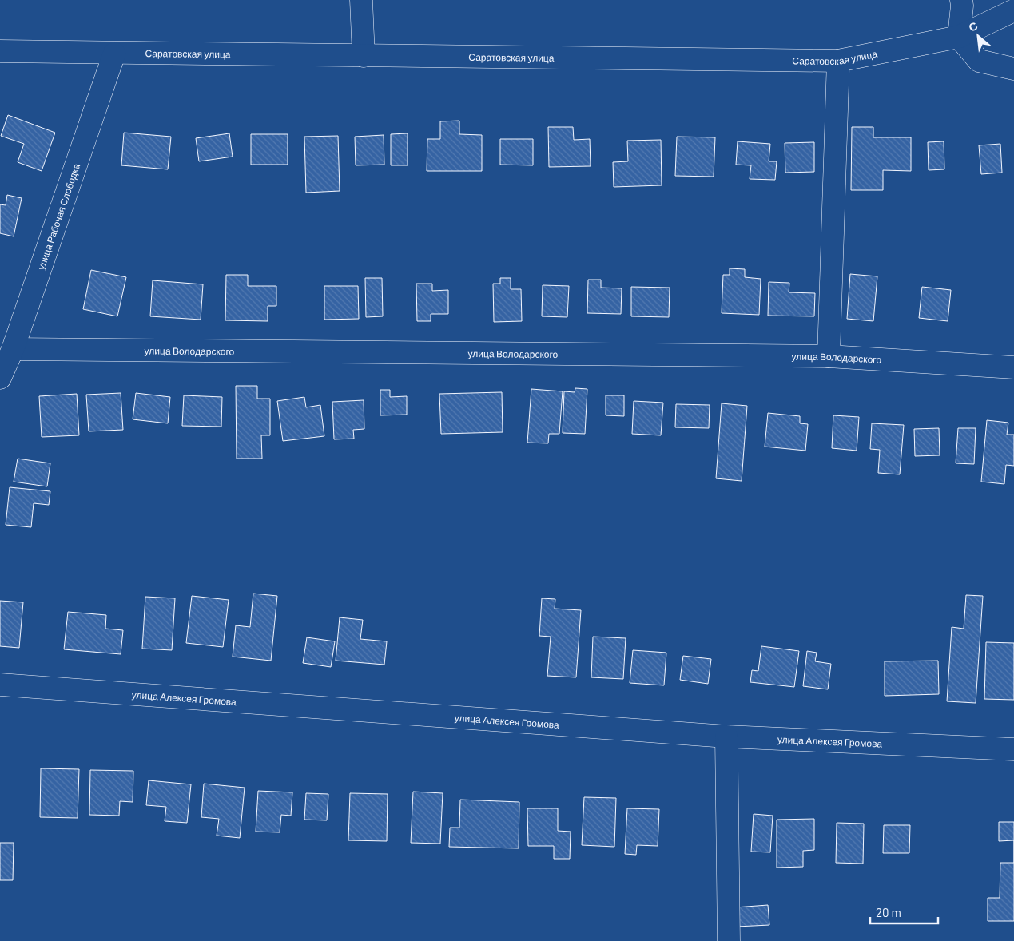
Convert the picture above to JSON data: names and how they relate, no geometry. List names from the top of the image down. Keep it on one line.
{"streets":{"street":["Саратовская улица","улица Рабочая Слободка","улица Володарского","улица Алексея Громова"]},"crossings":[["Саратовская улица","улица Рабочая Слободка"],["улица Рабочая Слободка","улица Володарского"]],"scale_bar":"20 m","north":"top left"}
